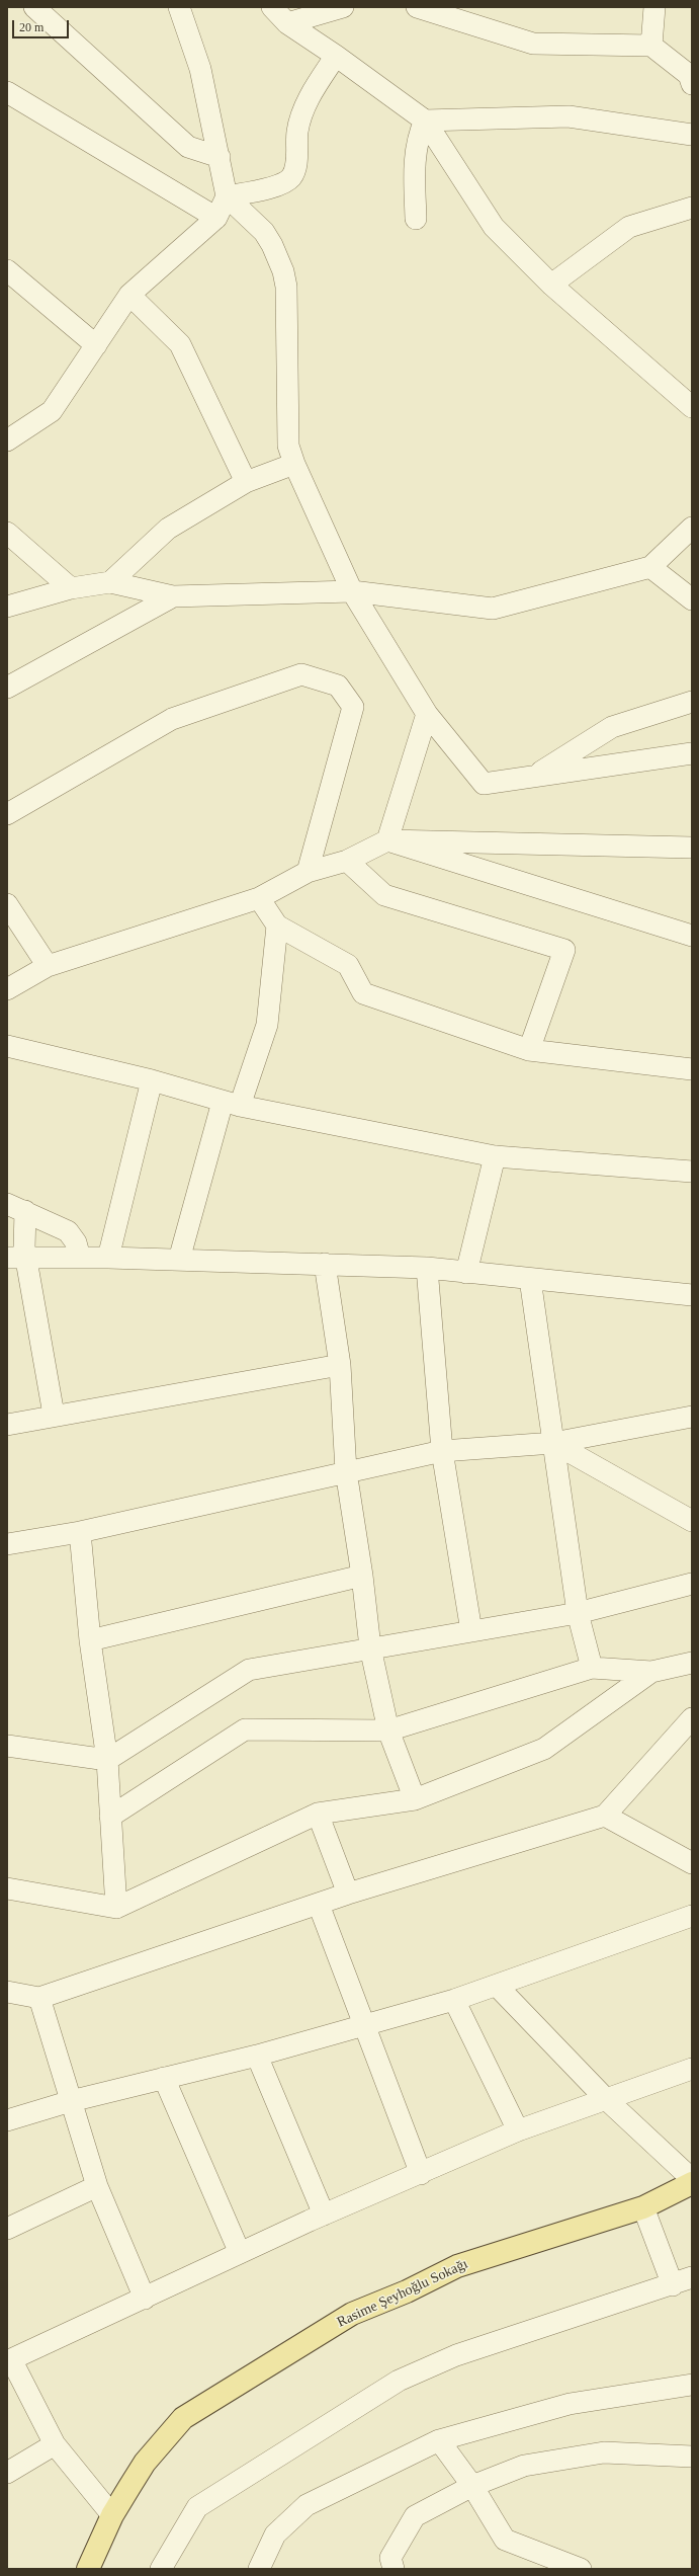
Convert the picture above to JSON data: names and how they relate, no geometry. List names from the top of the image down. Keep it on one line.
{"streets":{"main road":["Rasime Şeyhoğlu Sokağı"]},"scale_bar":"20 m"}
